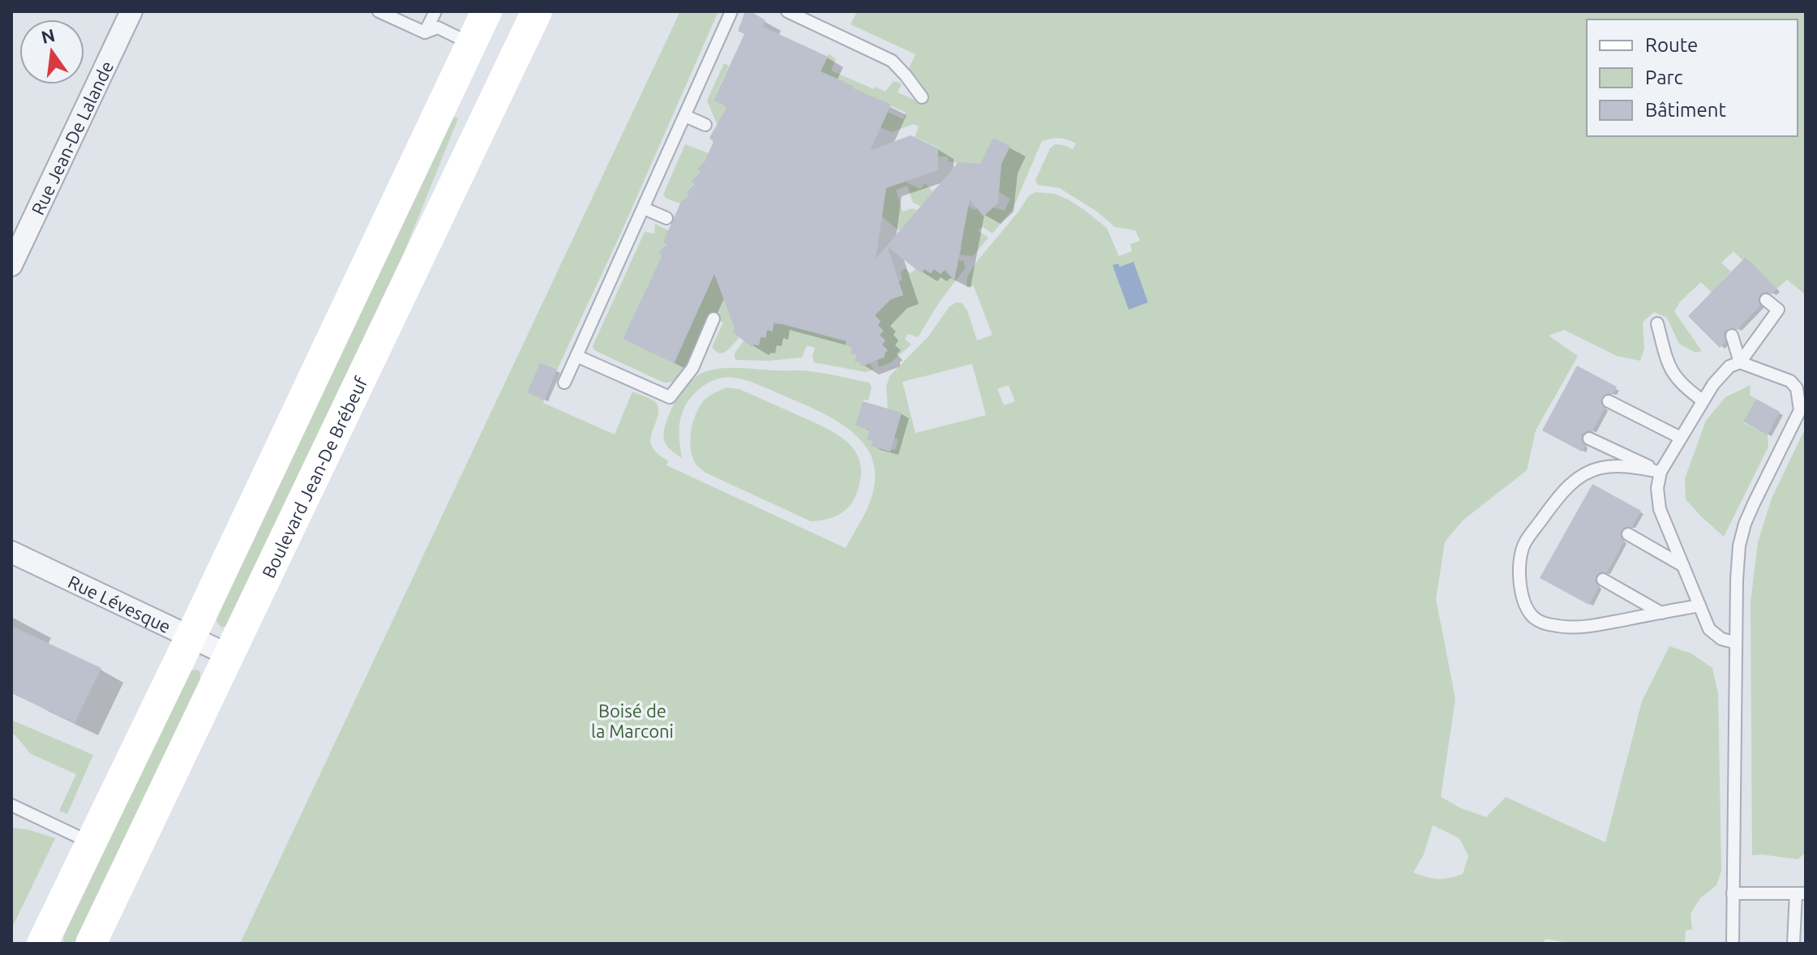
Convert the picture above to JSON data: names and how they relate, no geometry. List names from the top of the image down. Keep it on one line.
{"streets":{"main road":["Boulevard Jean-De Brébeuf"],"street":["Rue Jean-De Lalande","Rue Lévesque"]},"crossings":[["Boulevard Jean-De Brébeuf","Rue Lévesque"]],"parks":["Boisé de la Marconi"],"legend":["Route","Parc","Bâtiment"],"north":"top"}
